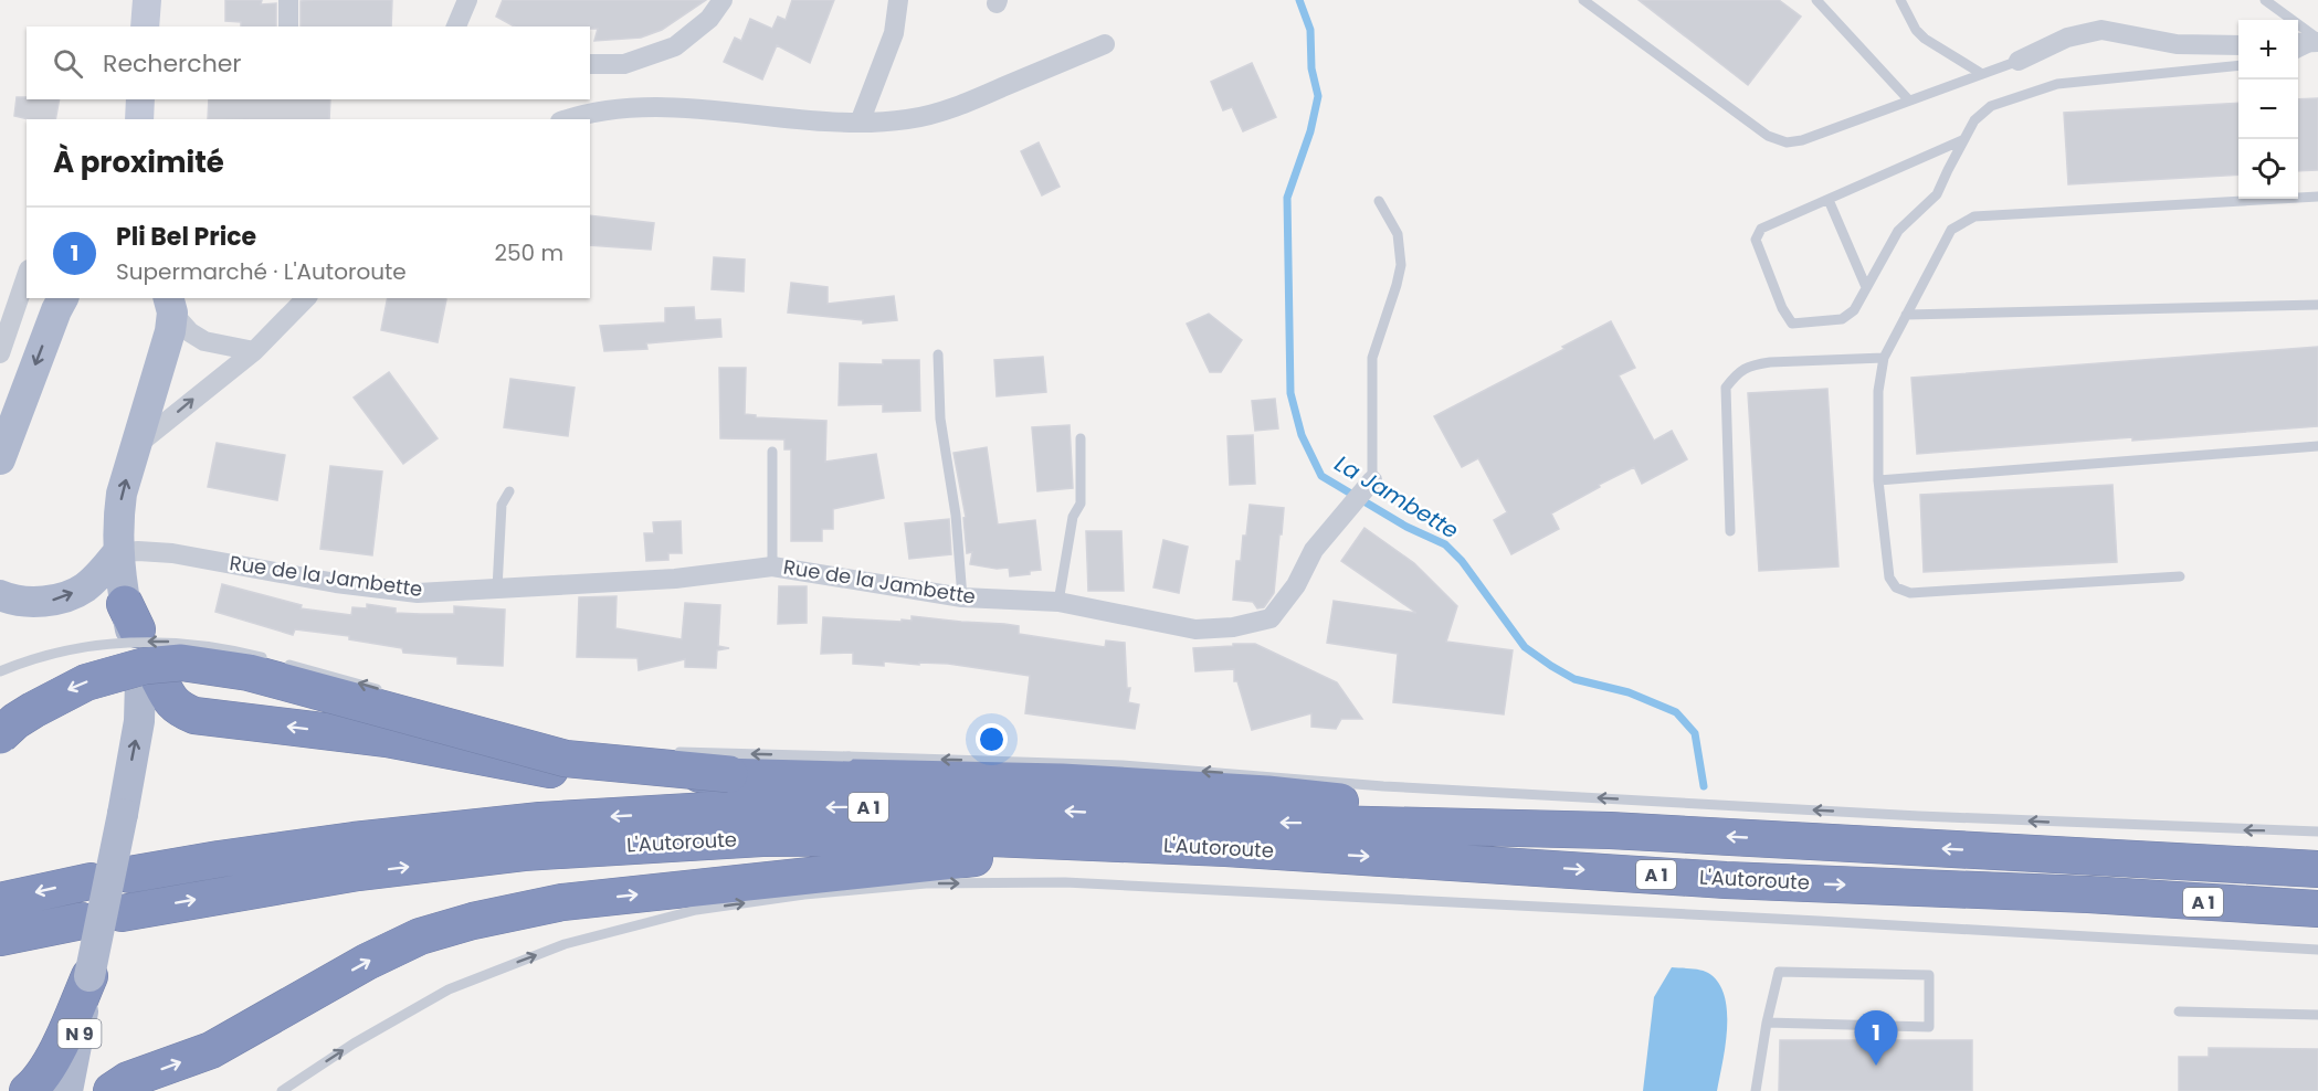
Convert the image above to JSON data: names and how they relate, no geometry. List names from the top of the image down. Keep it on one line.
{"streets":{"highway":["A 1","L'Autoroute"],"main road":["N 9"],"street":["Rue de la Jambette"]},"water":["La Jambette"],"page":{"map_buttons":["+","−"],"search":"Rechercher","heading":"À proximité","list":[{"mark":"1","name":"Pli Bel Price","note":"Supermarché · L'Autoroute","value":"250 m"}],"pins":"1"}}
